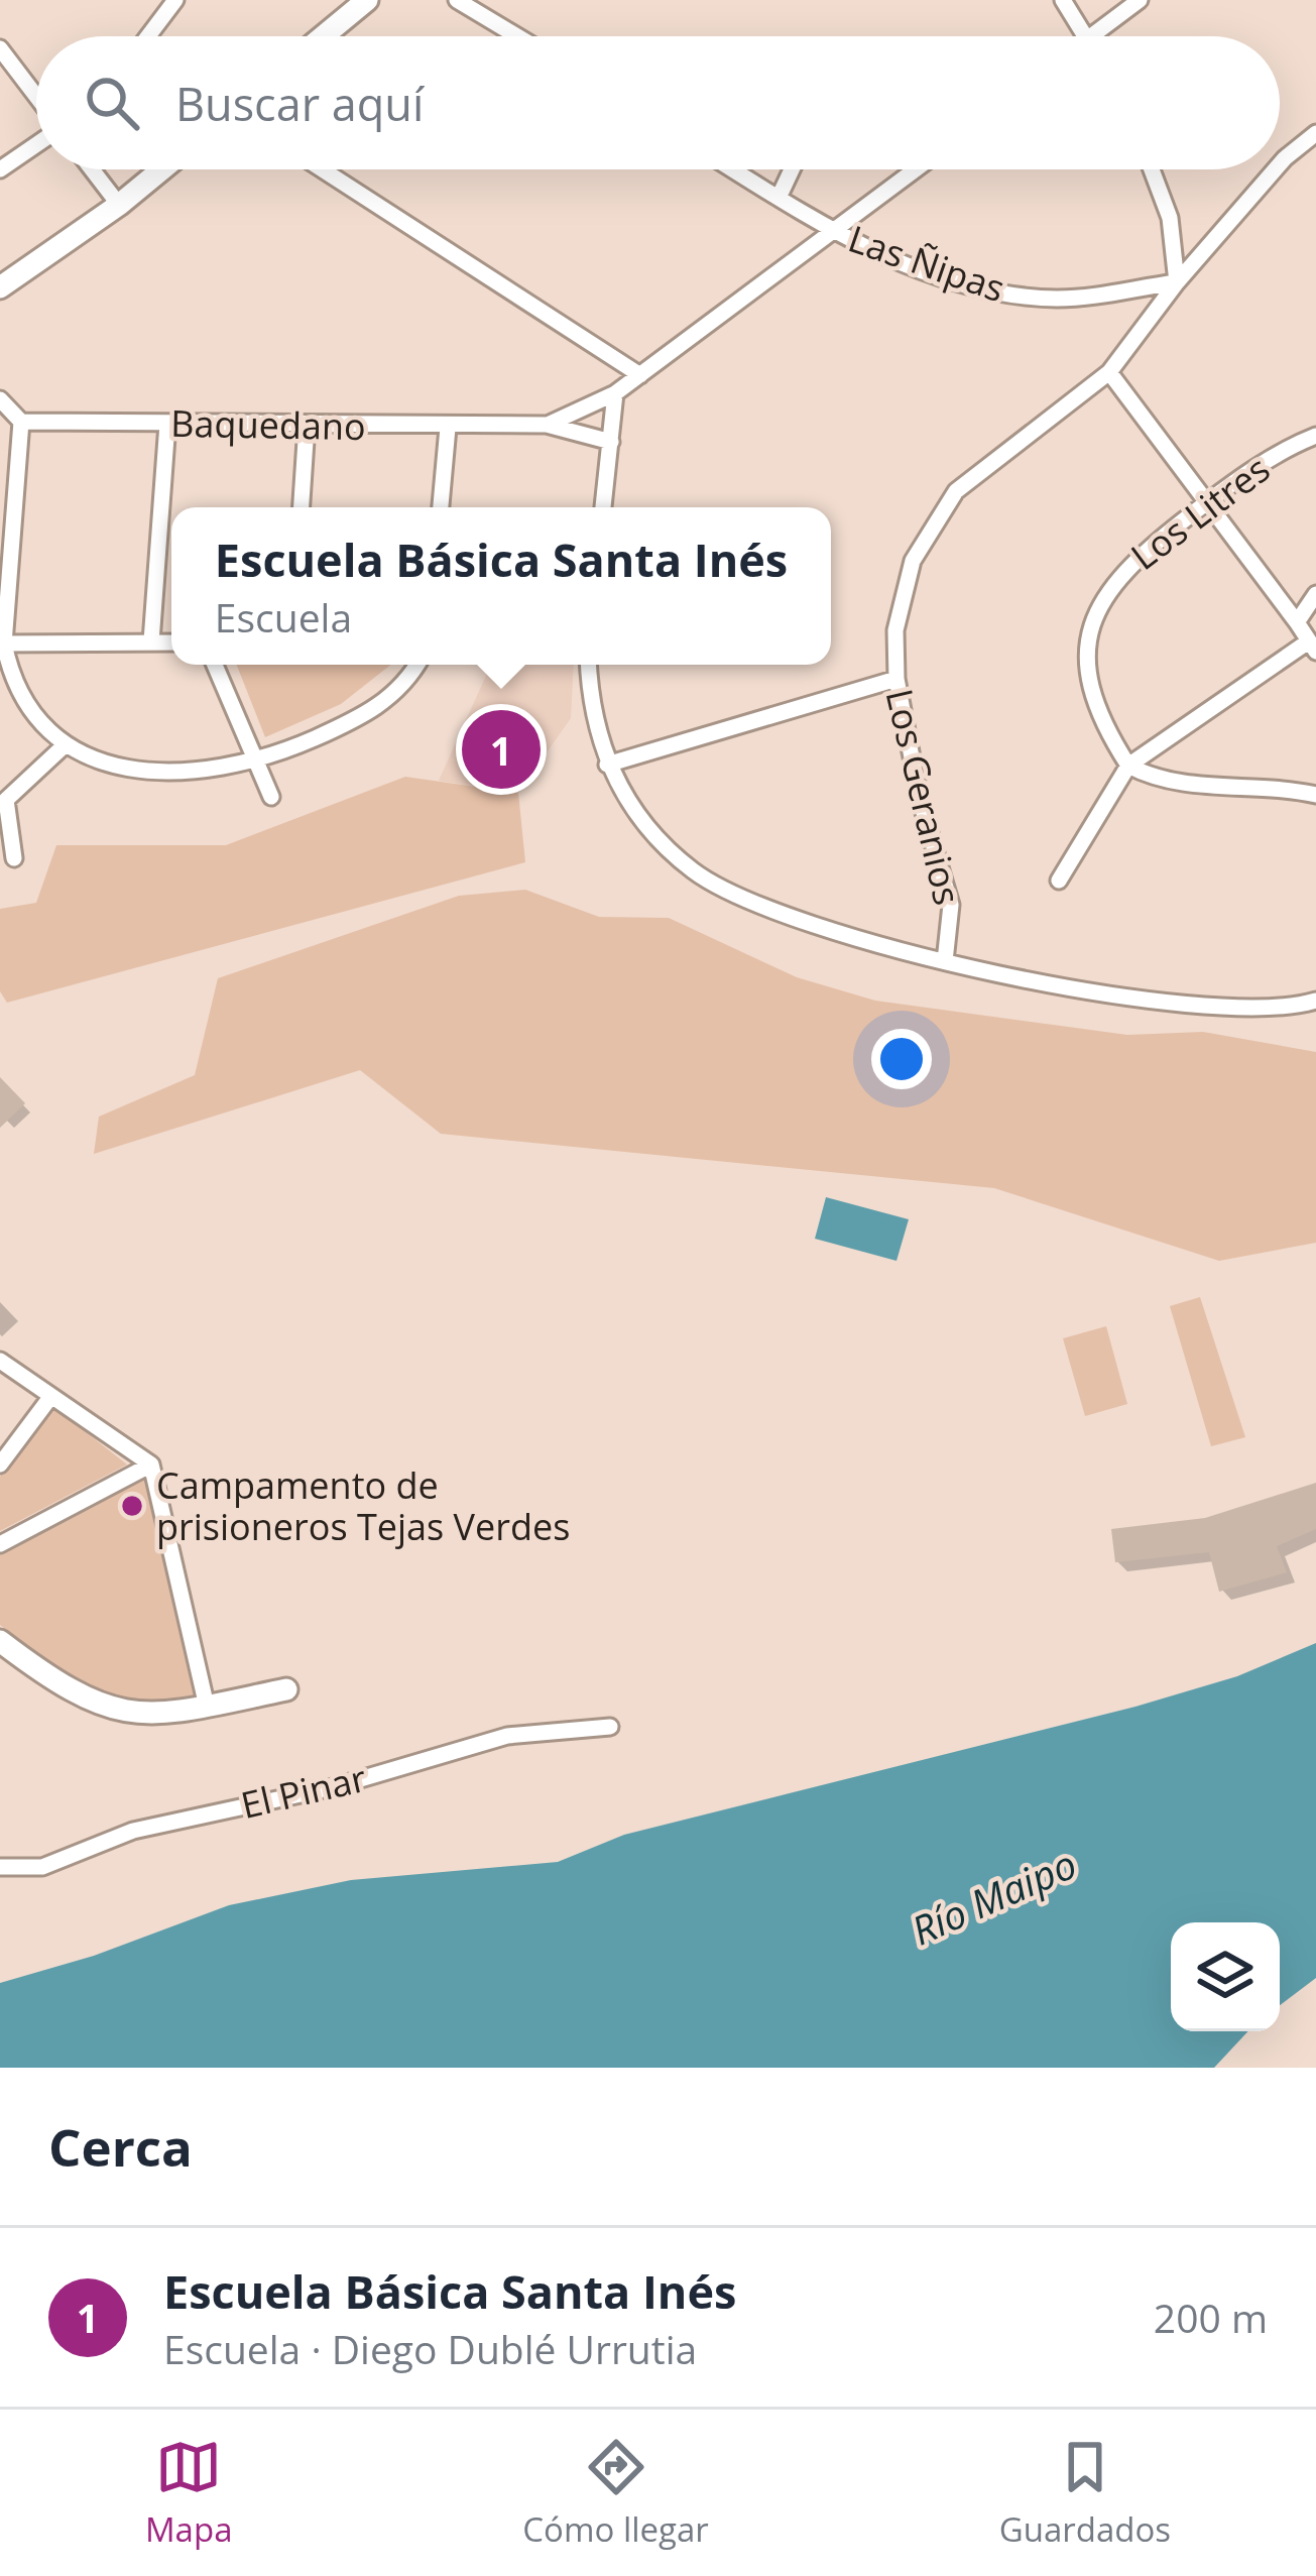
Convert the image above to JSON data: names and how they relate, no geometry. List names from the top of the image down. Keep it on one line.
{"streets":{"street":["Las Ñipas","Baquedano","Los Litres","Los Geranios","El Pinar"]},"crossings":[["Las Ñipas","Baquedano"],["Las Ñipas","Los Geranios"]],"water":["Río Maipo"],"places":["Campamento de prisioneros Tejas Verdes"],"page":{"search":"Buscar aquí","popup":["Escuela Básica Santa Inés","Escuela"],"pins":"1","heading":"Cerca","list":[{"mark":"1","name":"Escuela Básica Santa Inés","note":"Escuela · Diego Dublé Urrutia","value":"200 m"}],"nav":["Mapa","Cómo llegar","Guardados"]}}
